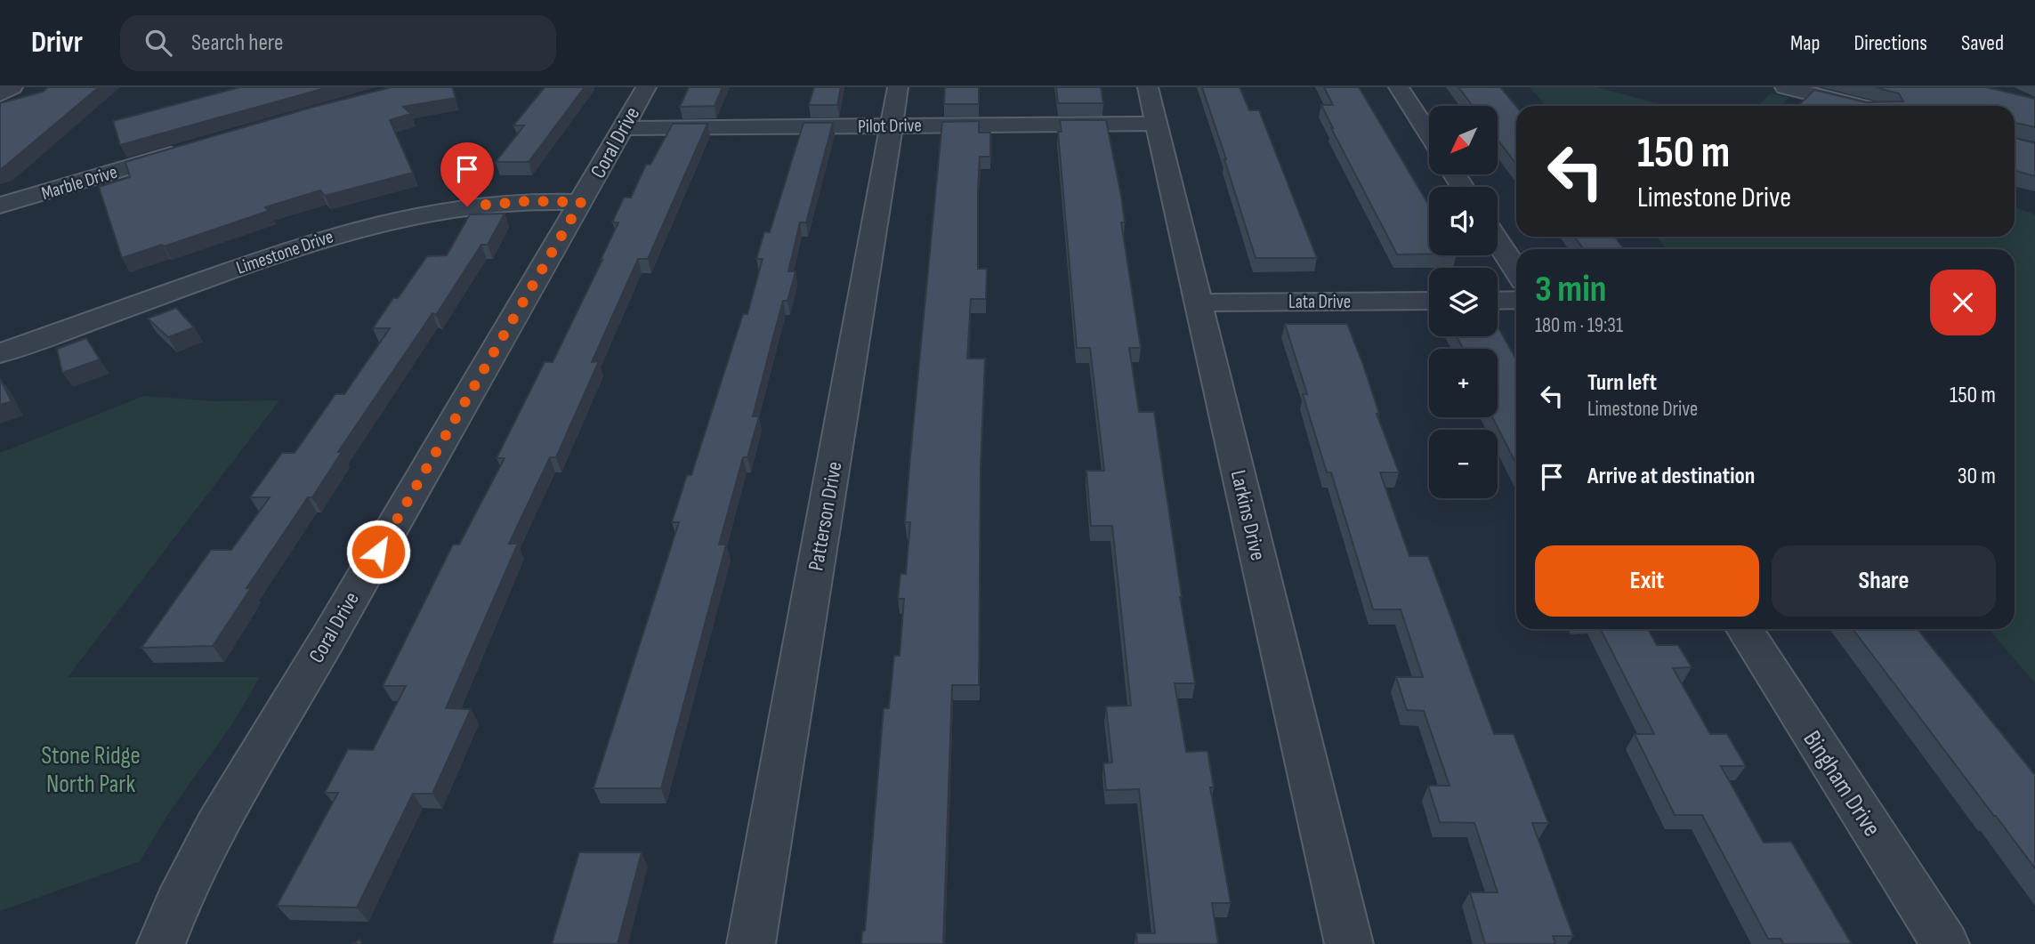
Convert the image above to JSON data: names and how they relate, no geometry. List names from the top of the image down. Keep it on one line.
{"streets":{"street":["Pilot Drive","Coral Drive","Marble Drive","Limestone Drive","Lata Drive","Larkins Drive","Patterson Drive","Bingham Drive"]},"crossings":[["Pilot Drive","Coral Drive"],["Pilot Drive","Larkins Drive"],["Pilot Drive","Patterson Drive"],["Coral Drive","Limestone Drive"],["Lata Drive","Larkins Drive"]],"parks":["Stone Ridge North Park"],"north":"bottom left","page":{"header":"Drivr","search":"Search here","nav":["Map","Directions","Saved"],"map_buttons":["+","−"],"turn":["150 m","Limestone Drive"],"heading":["3 min","180 m · 19:31"],"list":[{"name":"Turn left","note":"Limestone Drive","value":"150 m"},{"name":"Arrive at destination","value":"30 m"}],"buttons":["Exit","Share"]}}
